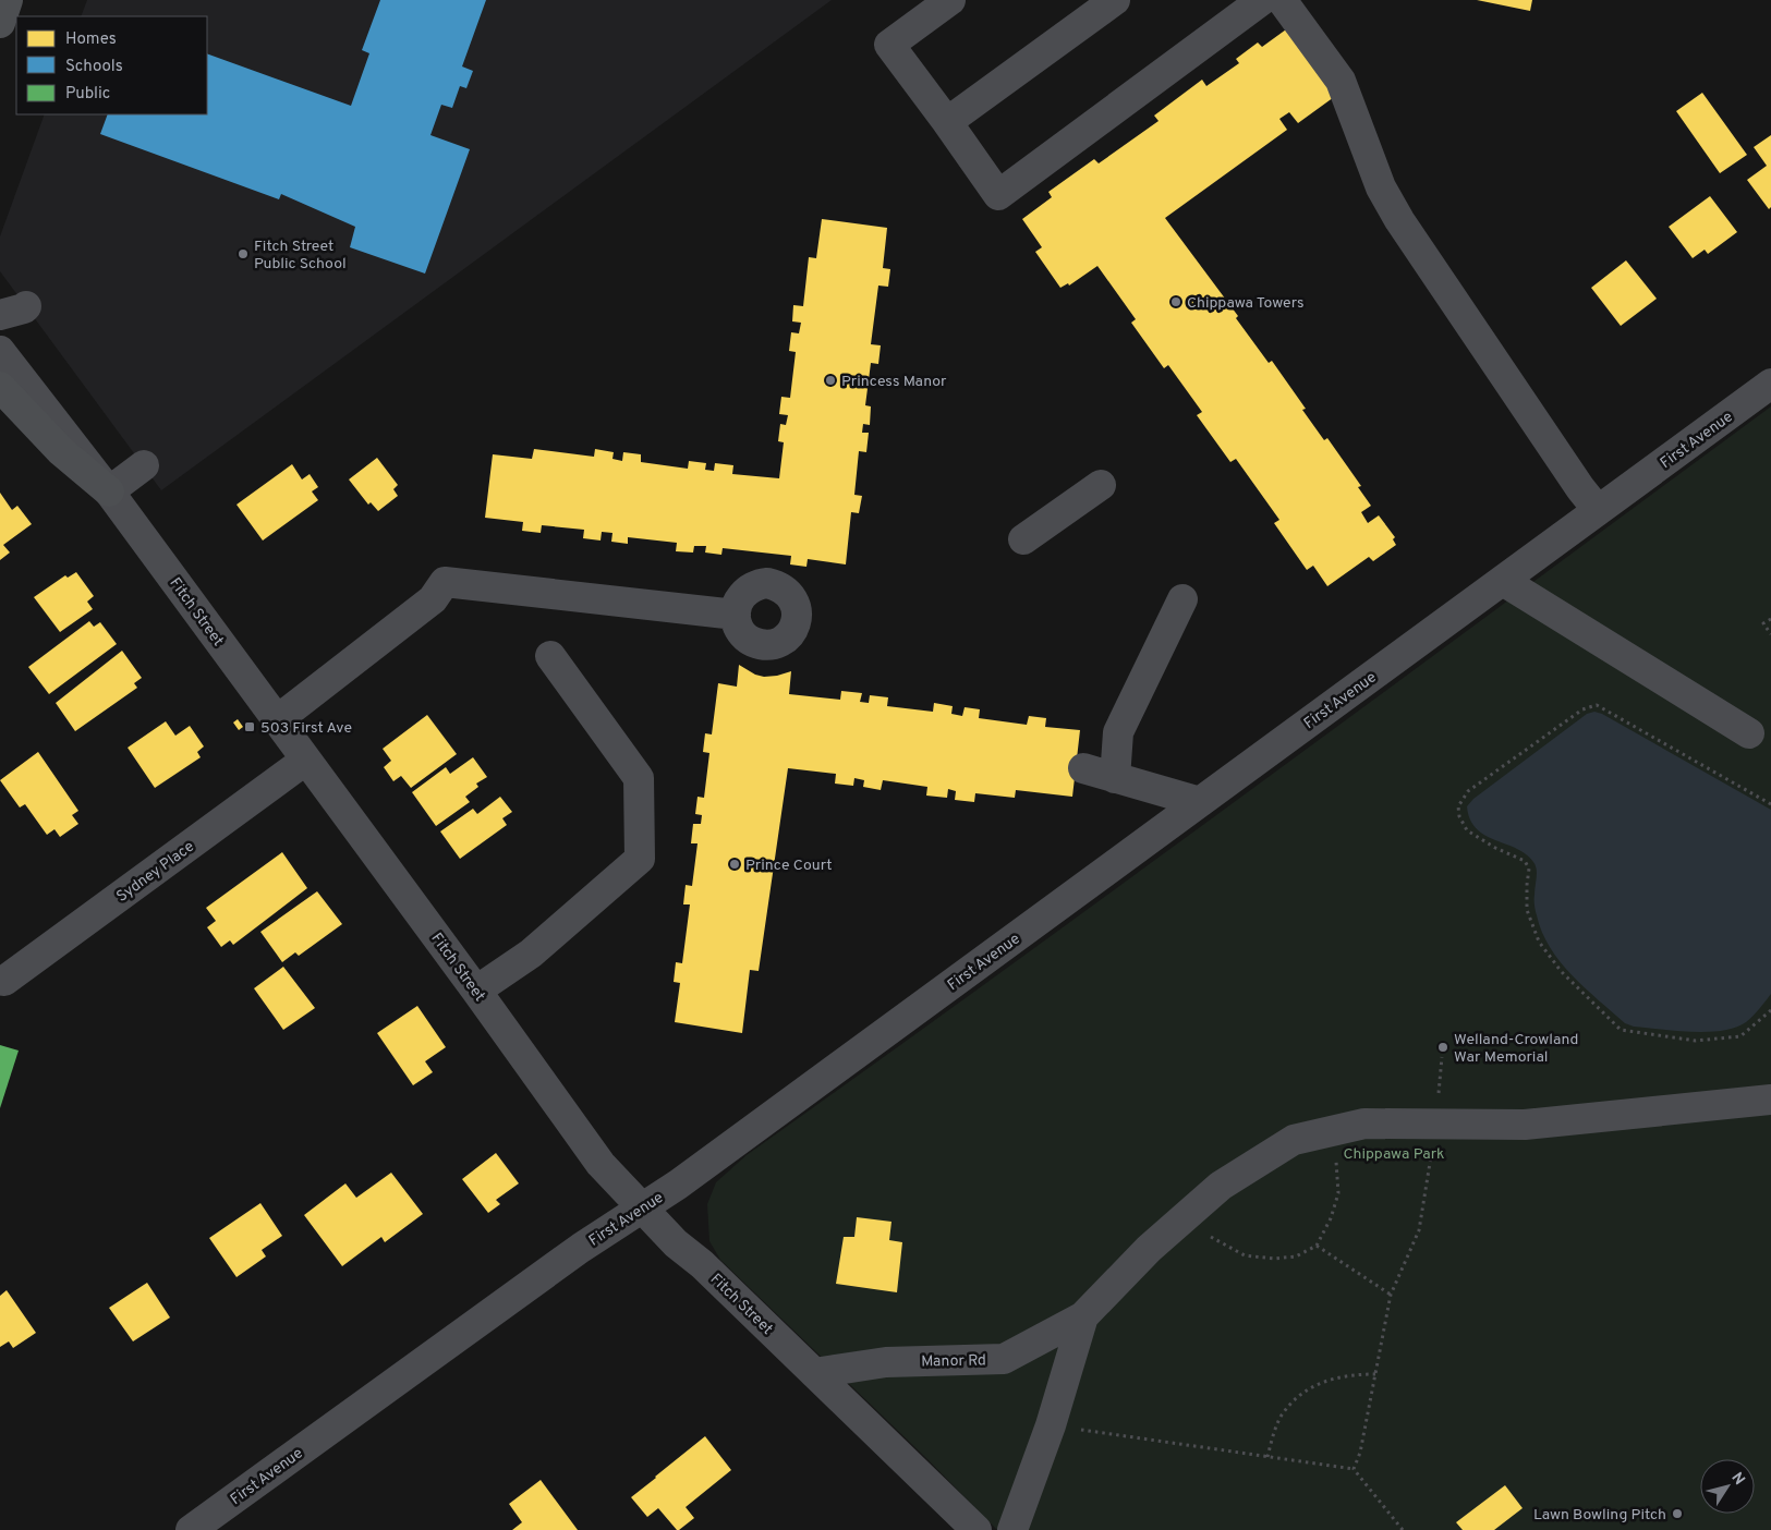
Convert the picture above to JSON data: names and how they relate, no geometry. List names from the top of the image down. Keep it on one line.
{"streets":{"street":["First Avenue","Fitch Street","Sydney Place","Manor Rd"]},"crossings":[["First Avenue","Fitch Street"],["Fitch Street","Sydney Place"],["Fitch Street","Manor Rd"]],"parks":["Chippawa Park"],"places":{"other":["Fitch Street Public School","Chippawa Towers","Princess Manor","Prince Court","Welland-Crowland War Memorial","Lawn Bowling Pitch"],"transit":["503 First Ave"]},"legend":["Homes","Schools","Public"],"north":"top right"}
